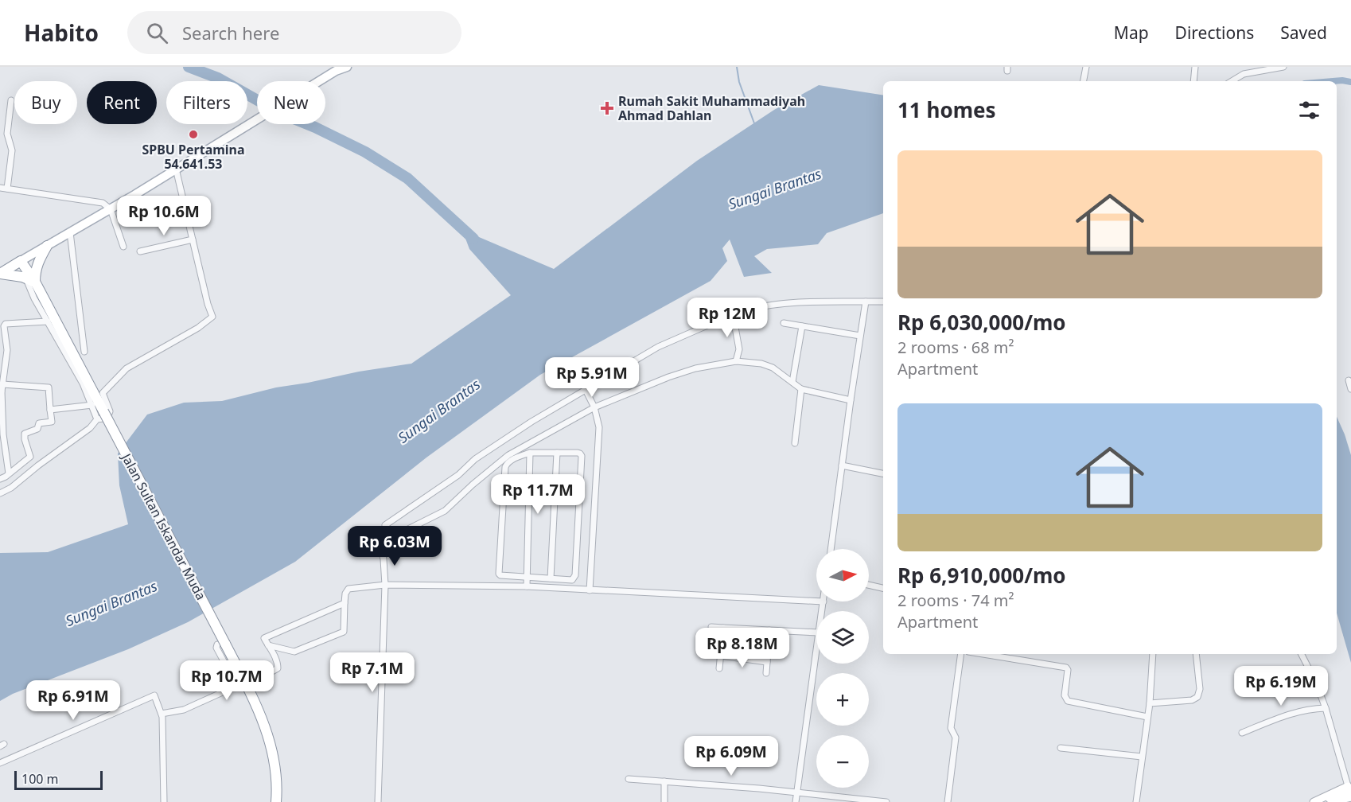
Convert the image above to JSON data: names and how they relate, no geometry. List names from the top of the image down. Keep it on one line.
{"streets":{"highway":["Jalan Sultan Iskandar Muda"]},"water":["Sungai Brantas"],"places":{"health":["Rumah Sakit Muhammadiyah Ahmad Dahlan"],"other":["SPBU Pertamina 54.641.53"]},"scale_bar":"100 m","north":"right","page":{"header":"Habito","search":"Search here","nav":["Map","Directions","Saved"],"chip":["Buy","Rent","Filters","New"],"heading":"11 homes","list":[{"name":"Rp 6,030,000/mo","note":"2 rooms · 68 m² · Apartment"},{"name":"Rp 6,910,000/mo","note":"2 rooms · 74 m² · Apartment"}],"price":["Rp 10.6M","Rp 12M","Rp 5.91M","Rp 11.7M","Rp 6.03M","Rp 8.18M","Rp 7.1M","Rp 10.7M","Rp 6.19M","Rp 6.91M","Rp 6.09M"],"map_buttons":["+","−"],"scale":"100 m"}}
